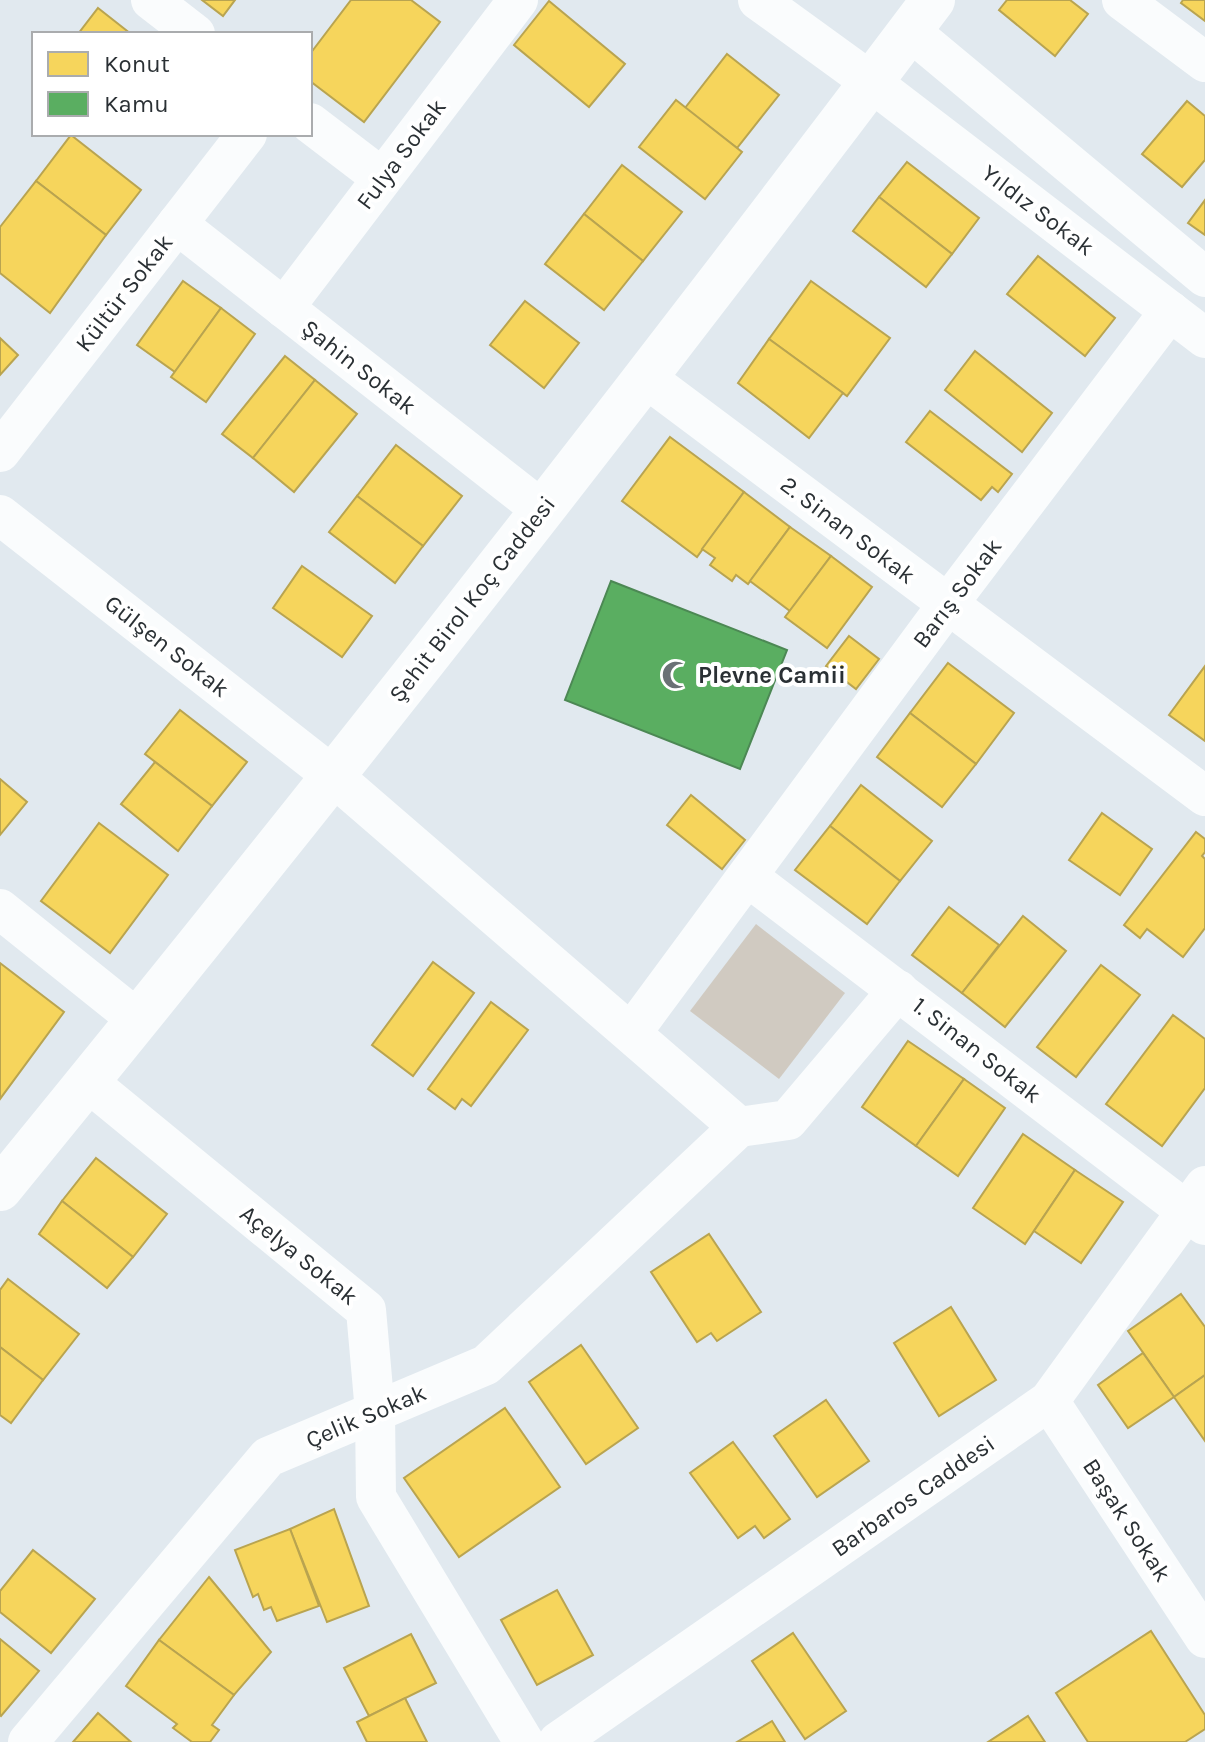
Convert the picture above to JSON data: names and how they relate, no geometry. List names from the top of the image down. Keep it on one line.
{"streets":{"main road":["Şehit Birol Koç Caddesi"],"street":["Fulya Sokak","Yıldız Sokak","Kültür Sokak","Şahin Sokak","2. Sinan Sokak","Barış Sokak","Gülşen Sokak","1. Sinan Sokak","Açelya Sokak","Çelik Sokak","Barbaros Caddesi","Başak Sokak"]},"crossings":[["Fulya Sokak","Şahin Sokak"],["Yıldız Sokak","Barış Sokak"],["Yıldız Sokak","Şehit Birol Koç Caddesi"],["Kültür Sokak","Şahin Sokak"],["Şahin Sokak","Şehit Birol Koç Caddesi"],["2. Sinan Sokak","Barış Sokak"],["2. Sinan Sokak","Şehit Birol Koç Caddesi"],["Barış Sokak","Gülşen Sokak"],["Barış Sokak","1. Sinan Sokak"],["Şehit Birol Koç Caddesi","Gülşen Sokak"],["Şehit Birol Koç Caddesi","Açelya Sokak"],["Gülşen Sokak","Çelik Sokak"],["1. Sinan Sokak","Barbaros Caddesi"],["Açelya Sokak","Çelik Sokak"],["Barbaros Caddesi","Başak Sokak"]],"places":{"mosque":["Plevne Camii"]},"legend":["Konut","Kamu"]}
